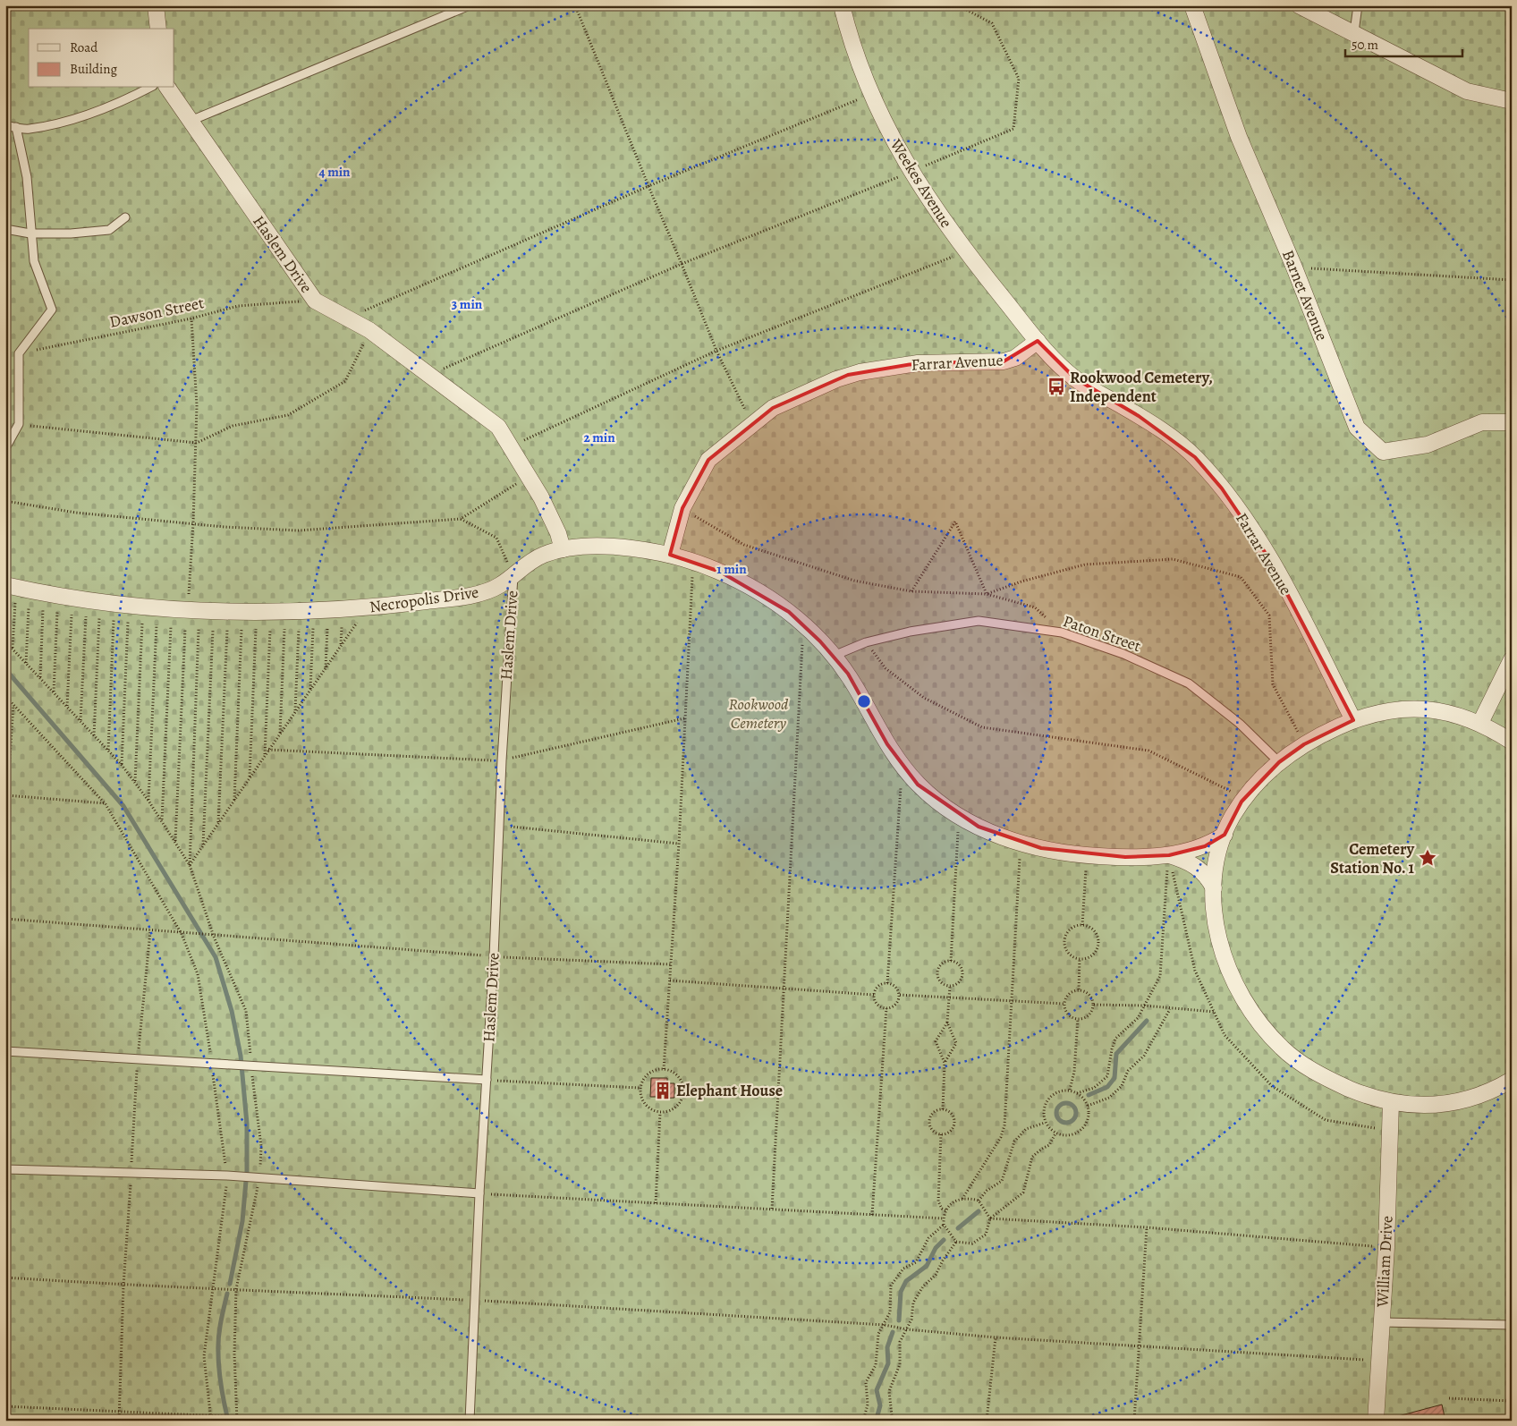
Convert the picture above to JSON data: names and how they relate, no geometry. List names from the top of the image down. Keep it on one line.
{"streets":{"street":["Weekes Avenue","Haslem Drive","Barnet Avenue","Farrar Avenue","Necropolis Drive","William Drive"],"lane":["Paton Street"],"path":["Dawson Street"]},"crossings":[["Weekes Avenue","Farrar Avenue"],["Haslem Drive","Dawson Street"],["Haslem Drive","Necropolis Drive"],["Farrar Avenue","Necropolis Drive"],["Necropolis Drive","Paton Street"]],"parks":["Rookwood Cemetery"],"places":{"bus stop":["Rookwood Cemetery, Independent"],"place":["Cemetery Station No. 1"],"building":["Elephant House"]},"legend":["Road","Building"],"scale_bar":"50 m","rings":["4 min","3 min","2 min","1 min"]}
